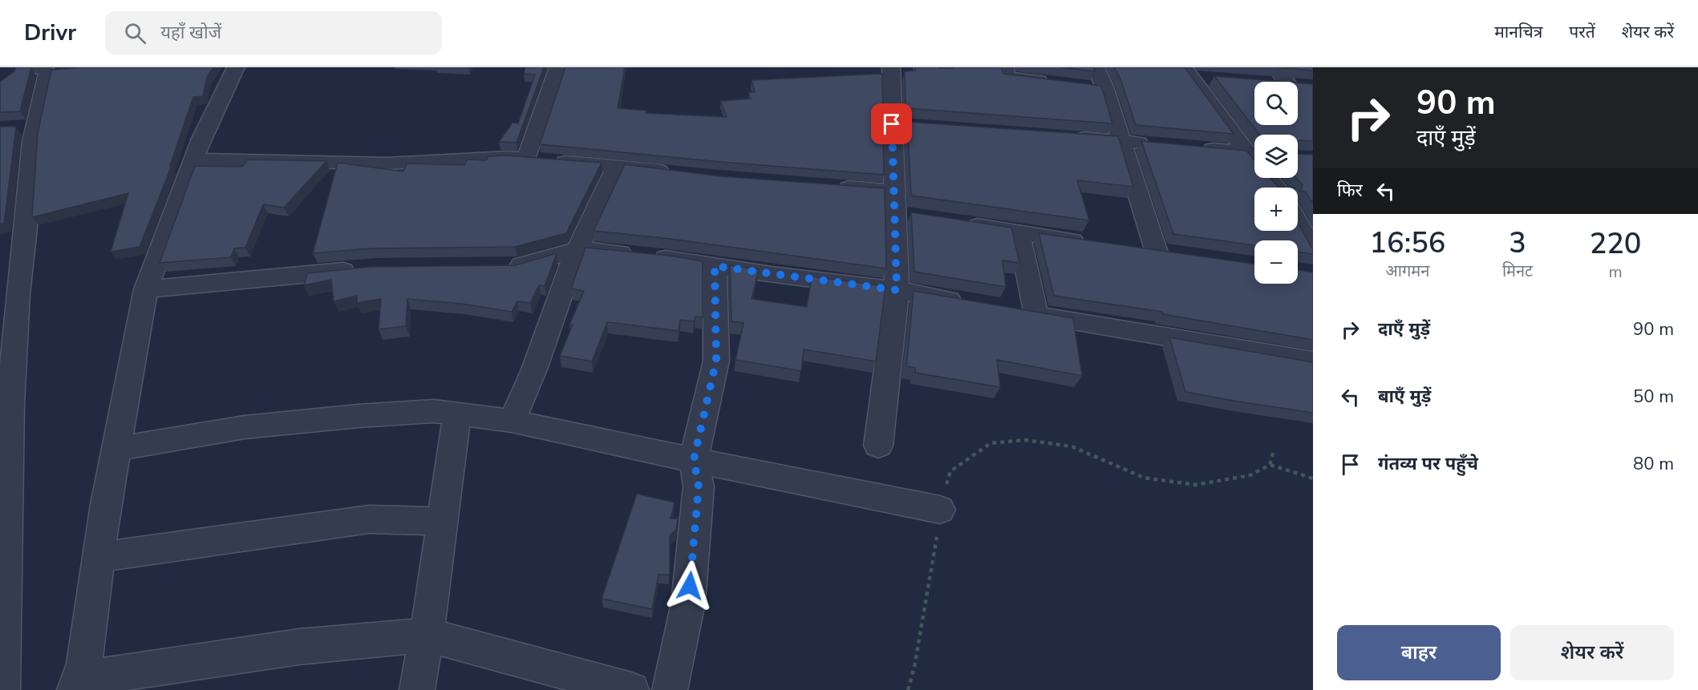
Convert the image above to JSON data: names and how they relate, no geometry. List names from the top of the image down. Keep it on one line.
{"page":{"header":"Drivr","search":"यहाँ खोजें","nav":["मानचित्र","परतें","शेयर करें"],"turn":["90 m","दाएँ मुड़ें"],"map_buttons":["+","−"],"then":"फिर","eta":["16:56","आगमन","3","मिनट","220","m"],"list":[{"name":"दाएँ मुड़ें","value":"90 m"},{"name":"बाएँ मुड़ें","value":"50 m"},{"name":"गंतव्य पर पहुँचे","value":"80 m"}],"buttons":["बाहर","शेयर करें"]}}
